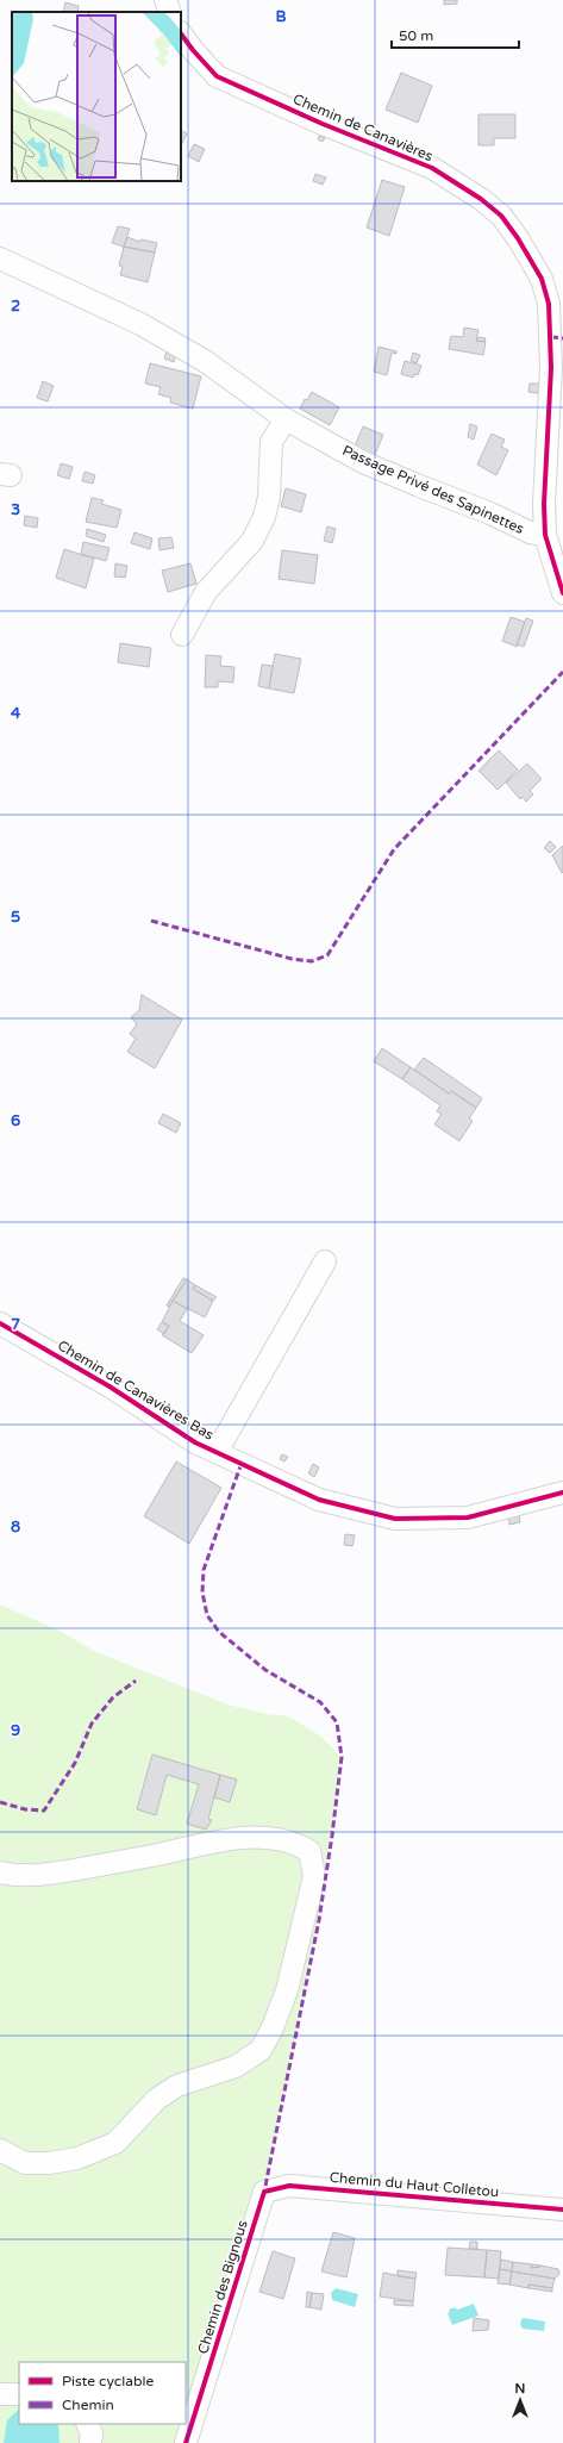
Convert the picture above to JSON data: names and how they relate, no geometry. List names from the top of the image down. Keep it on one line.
{"streets":{"street":["Chemin de Canavières","Passage Privé des Sapinettes","Chemin de Canavières Bas","Chemin du Haut Colletou","Chemin des Bignous"]},"crossings":[["Chemin de Canavières","Passage Privé des Sapinettes"],["Chemin du Haut Colletou","Chemin des Bignous"]],"legend":["Piste cyclable","Chemin"],"scale_bar":"50 m","north":"top","grid":{"columns":["B"],"rows":["2","3","4","5","6","7","8","9"]}}
